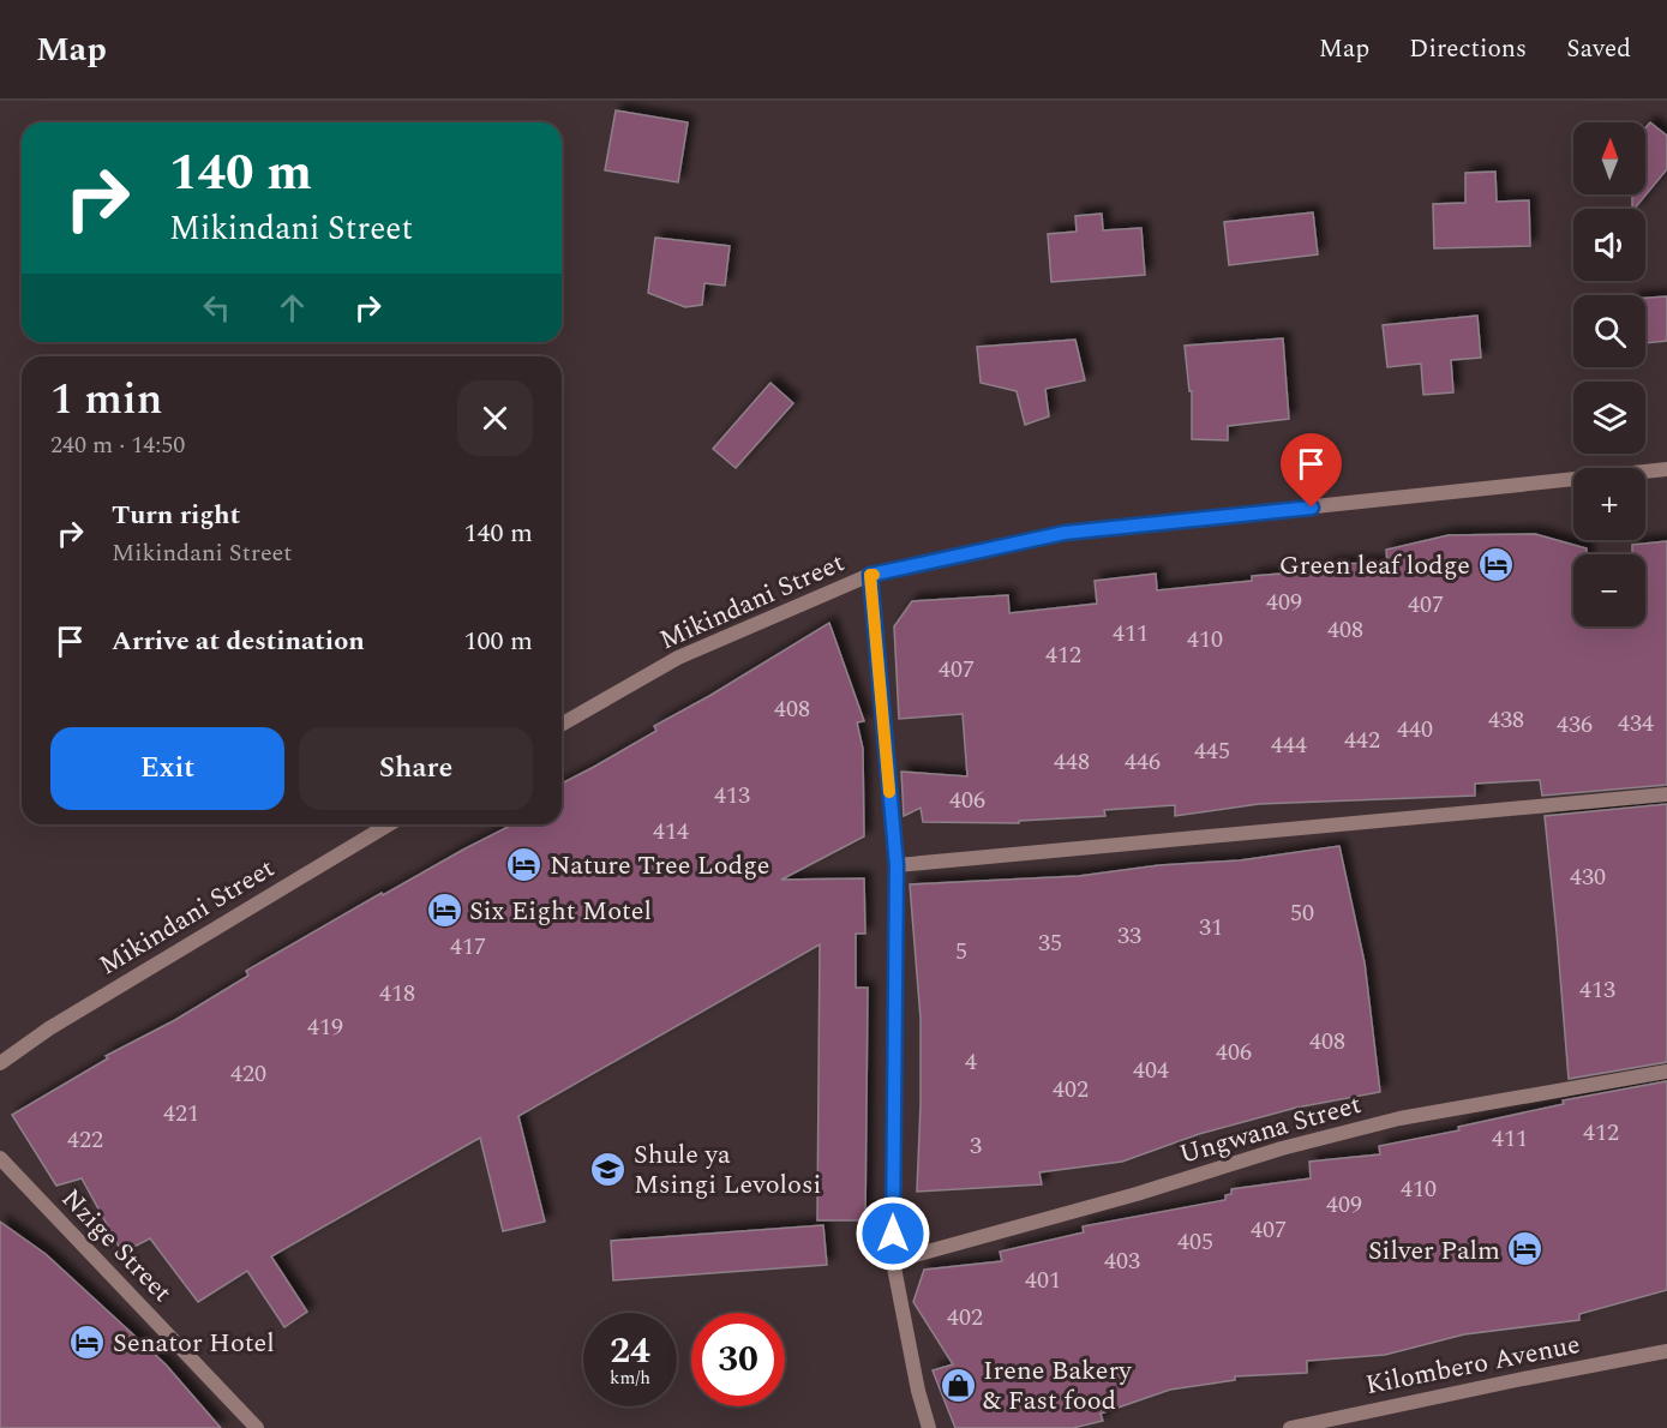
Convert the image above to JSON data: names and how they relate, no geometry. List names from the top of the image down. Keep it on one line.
{"streets":{"street":["Mikindani Street","Ungwana Street","Nzige Street","Kilombero Avenue"]},"places":{"hotel":["Green leaf lodge","Nature Tree Lodge","Six Eight Motel","Silver Palm","Senator Hotel"],"school or university":["Shule ya Msingi Levolosi"],"shop":["Irene Bakery & Fast food"]},"house_numbers":["409","407","408","411","410","412","407","408","438","434","436","440","442","444","445","448","446","413","406","414","430","50","31","33","35","417","5","413","418","419","408","406","4","404","420","402","421","412","411","422","3","410","409","407","405","403","401","402"],"north":"top","page":{"header":"Map","nav":["Map","Directions","Saved"],"map_buttons":["+","−"],"turn":["140 m","Mikindani Street"],"heading":["1 min","240 m · 14:50"],"list":[{"name":"Turn right","note":"Mikindani Street","value":"140 m"},{"name":"Arrive at destination","value":"100 m"}],"buttons":["Exit","Share"],"speed":"24 km/h","limit":"30"}}
